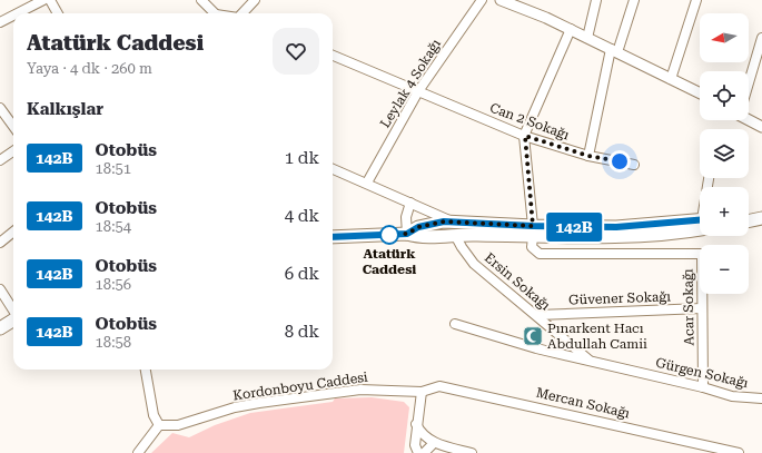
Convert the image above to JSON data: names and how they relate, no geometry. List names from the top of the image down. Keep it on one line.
{"streets":{"street":["Leylak 4 Sokağı","Can 2 Sokağı","Ersin Sokağı","Güvener Sokağı","Acar Sokağı","Gürgen Sokağı","Kordonboyu Caddesi","Mercan Sokağı"]},"crossings":[["Leylak 4 Sokağı","Can 2 Sokağı"],["Ersin Sokağı","Güvener Sokağı"],["Ersin Sokağı","Gürgen Sokağı"],["Güvener Sokağı","Acar Sokağı"],["Acar Sokağı","Gürgen Sokağı"],["Kordonboyu Caddesi","Mercan Sokağı"]],"places":{"other":["Atatürk Caddesi"],"mosque":["Pınarkent Hacı Abdullah Camii"]},"lines":["bus line 142B"],"north":"left","page":{"on_map":"142B","map_buttons":["+","−"],"heading":[["Atatürk Caddesi","Yaya · 4 dk · 260 m"],"Kalkışlar"],"list":[{"mark":"142B","name":"Otobüs","note":"18:51","value":"1 dk"},{"mark":"142B","name":"Otobüs","note":"18:54","value":"4 dk"},{"mark":"142B","name":"Otobüs","note":"18:56","value":"6 dk"},{"mark":"142B","name":"Otobüs","note":"18:58","value":"8 dk"}]}}
